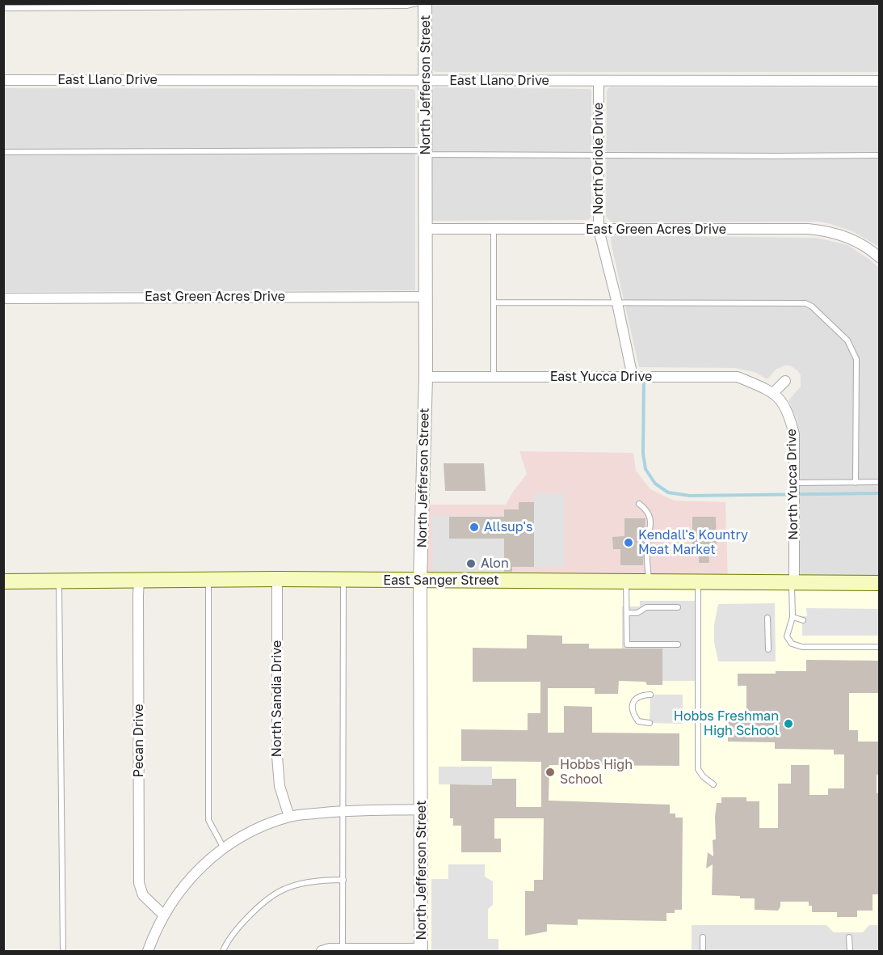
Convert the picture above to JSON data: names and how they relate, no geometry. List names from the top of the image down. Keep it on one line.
{"streets":{"main road":["East Sanger Street"],"street":["East Llano Drive","North Jefferson Street","North Oriole Drive","East Green Acres Drive","East Yucca Drive","North Yucca Drive","North Sandia Drive","Pecan Drive"]},"crossings":[["East Llano Drive","North Jefferson Street"],["East Llano Drive","North Oriole Drive"],["North Jefferson Street","East Green Acres Drive"],["North Jefferson Street","East Yucca Drive"],["North Jefferson Street","East Sanger Street"],["North Oriole Drive","East Green Acres Drive"],["North Oriole Drive","East Yucca Drive"],["East Yucca Drive","North Yucca Drive"],["North Yucca Drive","East Sanger Street"],["East Sanger Street","North Sandia Drive"],["East Sanger Street","Pecan Drive"]],"places":["Allsup's","Kendall's Kountry Meat Market","Alon","Hobbs Freshman High School","Hobbs High School"]}
